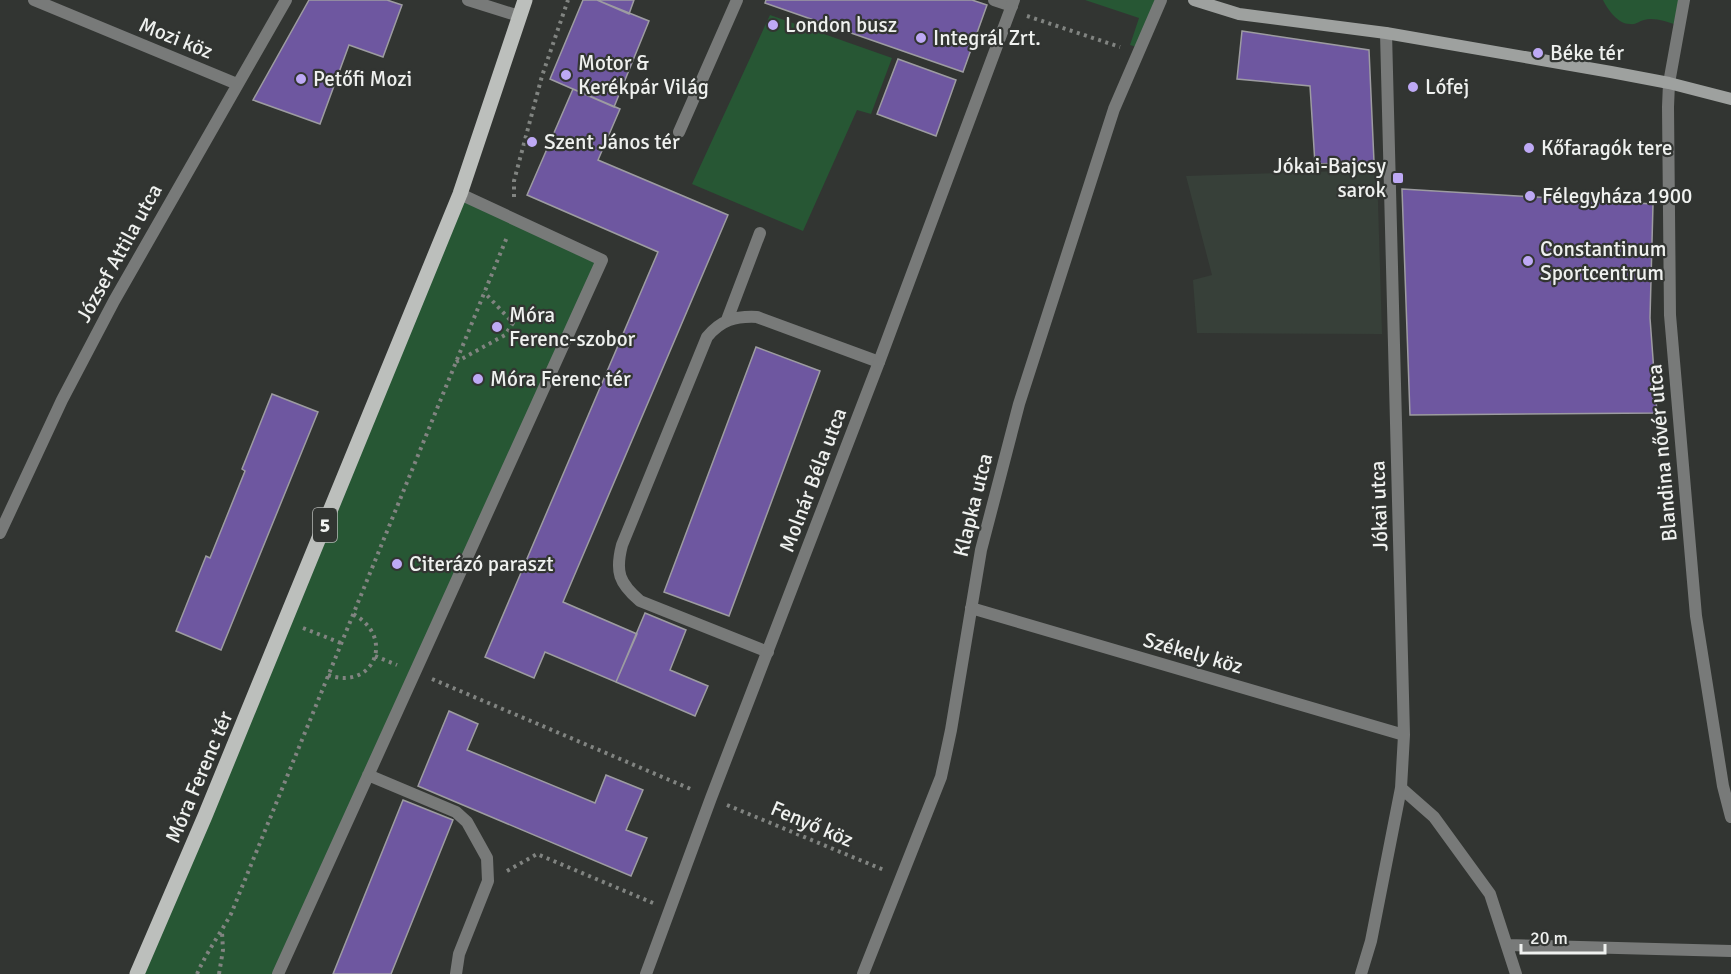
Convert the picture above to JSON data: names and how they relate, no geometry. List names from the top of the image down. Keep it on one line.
{"streets":{"main road":["5","Móra Ferenc tér"],"street":["Mozi köz","József Attila utca","Blandina nővér utca","Molnár Béla utca","Klapka utca","Jókai utca","Székely köz"],"path":["Fenyő köz"]},"crossings":[["Mozi köz","József Attila utca"],["Molnár Béla utca","Fenyő köz"],["Klapka utca","Székely köz"],["Klapka utca","Fenyő köz"],["Jókai utca","Székely köz"],["5","Móra Ferenc tér"]],"places":{"other":["London busz","Integrál Zrt.","Béke tér","Motor & Kerékpár Világ","Petőfi Mozi","Lófej","Szent János tér","Kőfaragók tere","Félegyháza 1900","Constantinum Sportcentrum","Móra Ferenc-szobor","Móra Ferenc tér","Citerázó paraszt"],"transit":["Jókai-Bajcsy sarok"]},"scale_bar":"20 m"}
